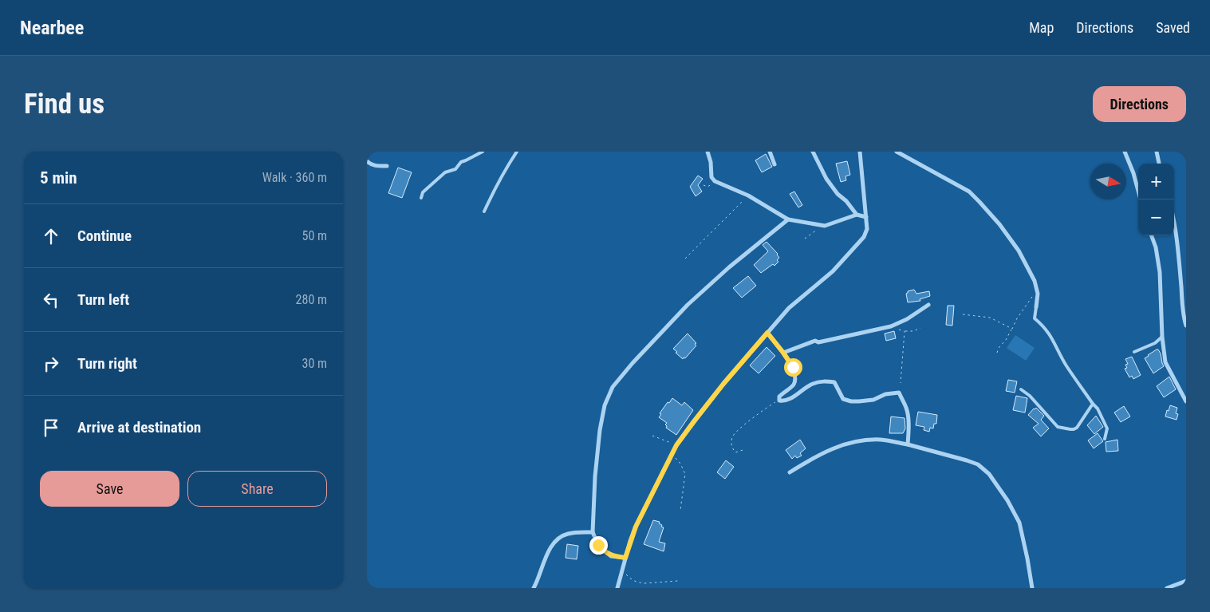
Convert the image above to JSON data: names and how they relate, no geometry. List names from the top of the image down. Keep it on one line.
{"north":"right","page":{"header":"Nearbee","nav":["Map","Directions","Saved"],"buttons":["Directions",["Save","Share"]],"title":"Find us","heading":["5 min","Walk · 360 m"],"map_buttons":["+","−"],"list":[["Continue","50 m"],["Turn left","280 m"],["Turn right","30 m"],"Arrive at destination"]}}
